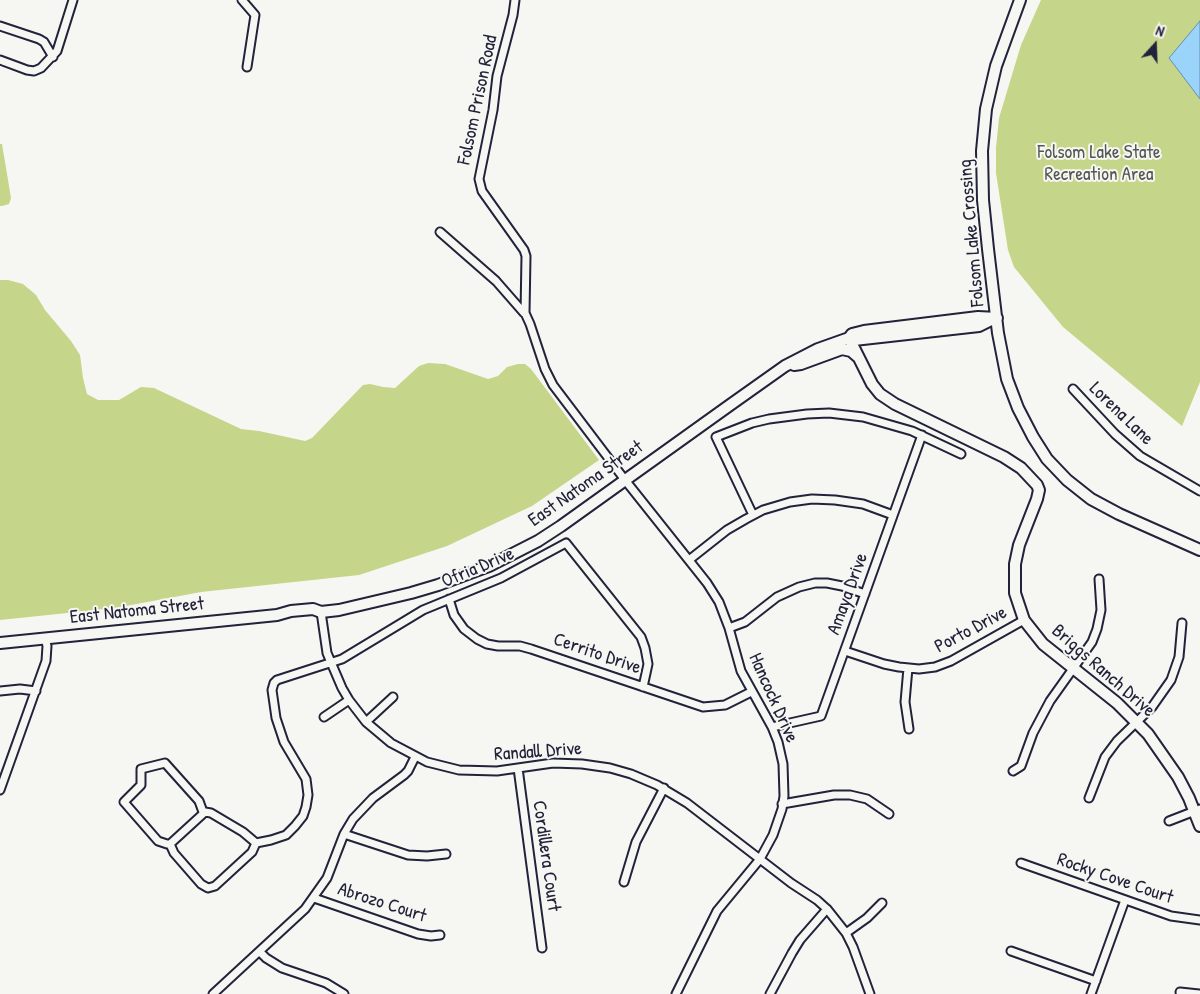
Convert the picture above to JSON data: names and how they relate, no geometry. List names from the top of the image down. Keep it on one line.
{"streets":{"main road":["Folsom Lake Crossing","East Natoma Street","Briggs Ranch Drive"],"street":["Folsom Prison Road","Lorena Lane","Ofria Drive","Amaya Drive","Porto Drive","Cerrito Drive","Hancock Drive","Randall Drive","Cordillera Court","Rocky Cove Court","Abrozo Court"]},"crossings":[["Folsom Prison Road","East Natoma Street"],["Folsom Prison Road","Hancock Drive"],["Folsom Lake Crossing","East Natoma Street"],["East Natoma Street","Briggs Ranch Drive"],["East Natoma Street","Hancock Drive"],["East Natoma Street","Randall Drive"],["Ofria Drive","Cerrito Drive"],["Ofria Drive","Randall Drive"],["Amaya Drive","Porto Drive"],["Amaya Drive","Hancock Drive"],["Porto Drive","Briggs Ranch Drive"],["Cerrito Drive","Hancock Drive"],["Hancock Drive","Randall Drive"],["Randall Drive","Cordillera Court"]],"parks":["Folsom Lake State Recreation Area"],"north":"top"}
